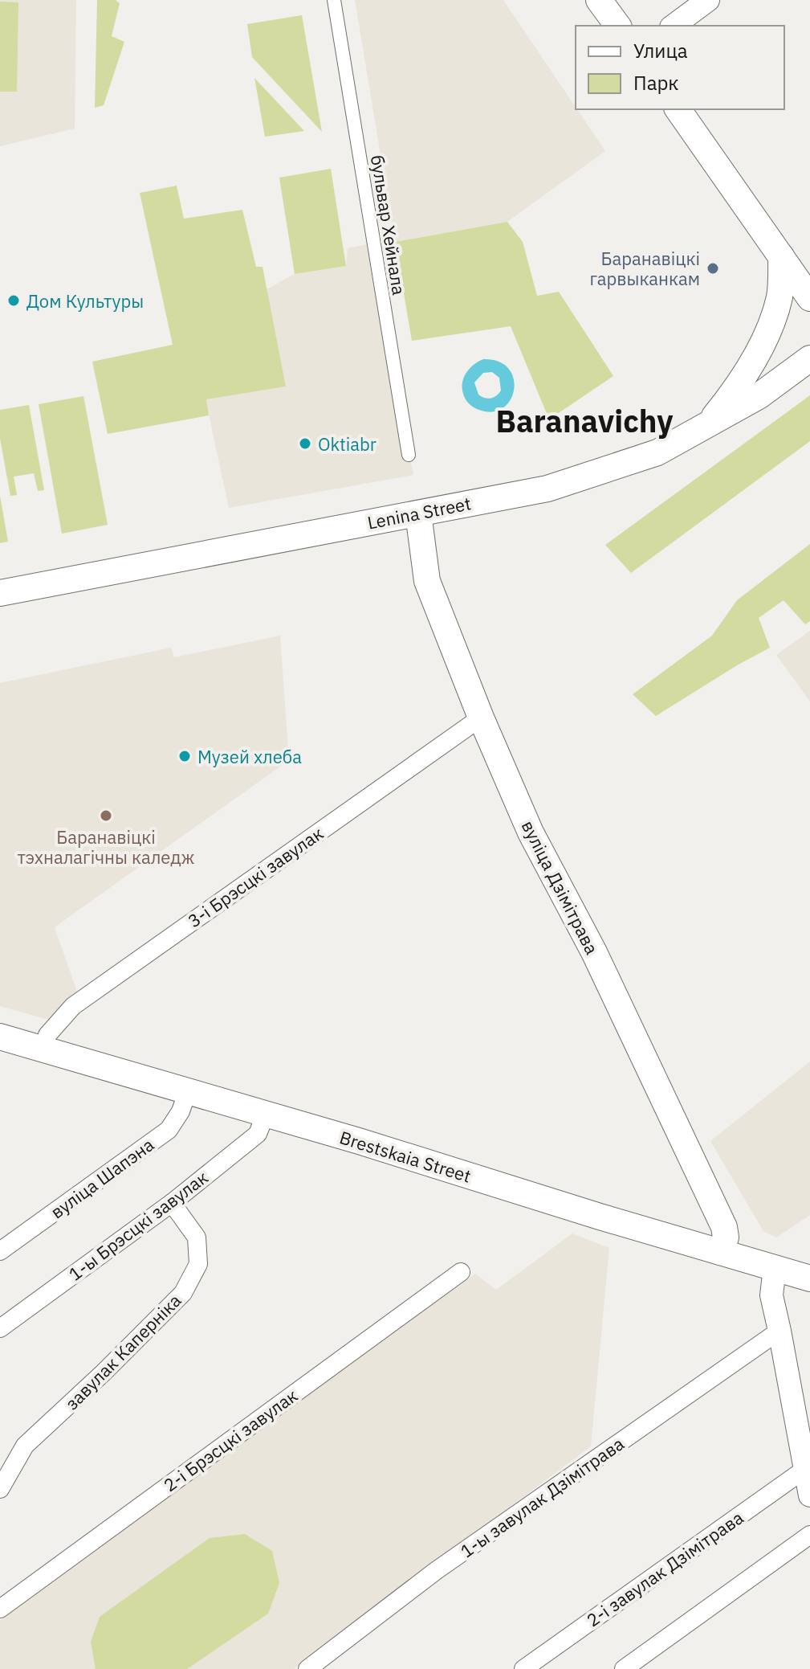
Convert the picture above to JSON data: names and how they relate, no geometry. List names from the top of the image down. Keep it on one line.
{"streets":{"main road":["Lenina Street","вуліца Дзімітрава","Brestskaia Street"],"street":["бульвар Хейнала","3-і Брэсцкі завулак","вуліца Шапэна","1-ы Брэсцкі завулак","завулак Каперніка","2-і Брэсцкі завулак","1-ы завулак Дзімітрава","2-і завулак Дзімітрава"]},"crossings":[["Lenina Street","вуліца Дзімітрава"],["3-і Брэсцкі завулак","вуліца Дзімітрава"],["3-і Брэсцкі завулак","Brestskaia Street"],["вуліца Дзімітрава","Brestskaia Street"],["Brestskaia Street","вуліца Шапэна"],["Brestskaia Street","1-ы Брэсцкі завулак"],["1-ы Брэсцкі завулак","завулак Каперніка"]],"districts":["Baranavichy"],"places":["Баранавіцкі гарвыканкам","Дом Культуры","Oktiabr","Музей хлеба","Баранавіцкі тэхналагічны каледж"],"legend":["Улица","Парк"]}
